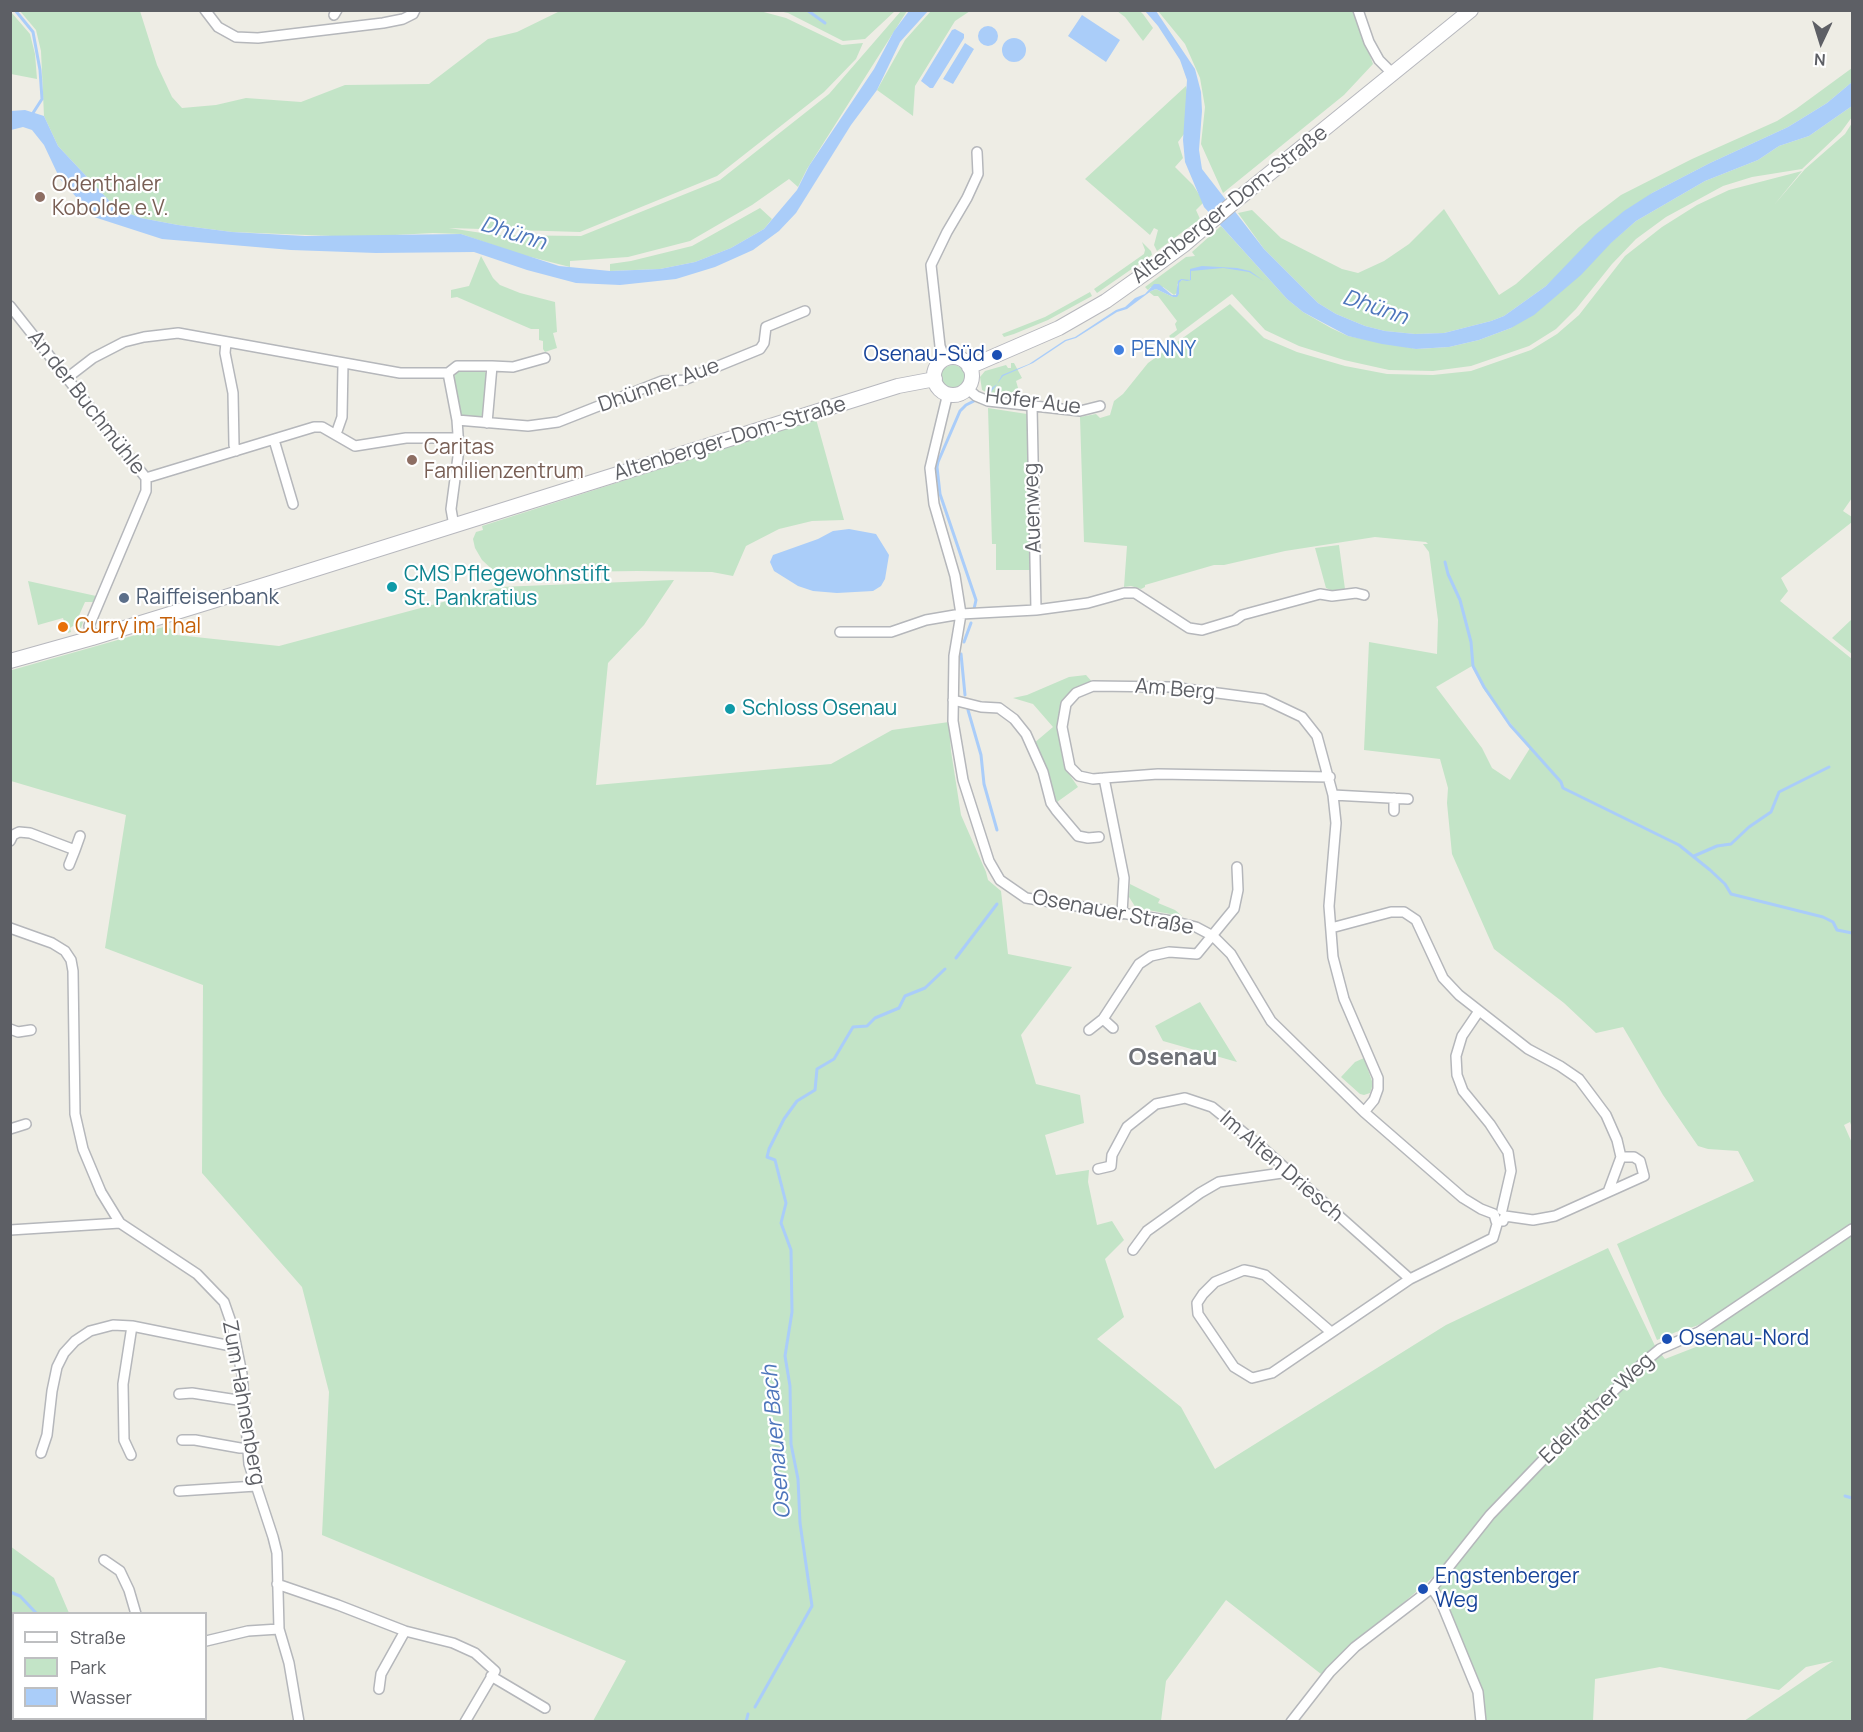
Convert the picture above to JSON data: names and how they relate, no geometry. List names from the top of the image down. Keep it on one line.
{"streets":{"main road":["Altenberger-Dom-Straße"],"street":["Dhünner Aue","Hofer Aue","An der Buchmühle","Auenweg","Am Berg","Osenauer Straße","Im Alten Driesch","Zum Hahnenberg","Edelrather Weg"]},"crossings":[["Altenberger-Dom-Straße","Hofer Aue"],["Altenberger-Dom-Straße","An der Buchmühle"],["Altenberger-Dom-Straße","Osenauer Straße"],["Hofer Aue","Auenweg"],["Hofer Aue","Osenauer Straße"],["Am Berg","Osenauer Straße"]],"districts":["Osenau"],"water":["Dhünn","Osenauer Bach"],"places":["Odenthaler Kobolde e.V.","PENNY","Osenau-Süd","Caritas Familienzentrum","CMS Pflegewohnstift St. Pankratius","Raiffeisenbank","Curry im Thal","Schloss Osenau","Osenau-Nord","Engstenberger Weg"],"legend":["Straße","Park","Wasser"],"north":"bottom"}
